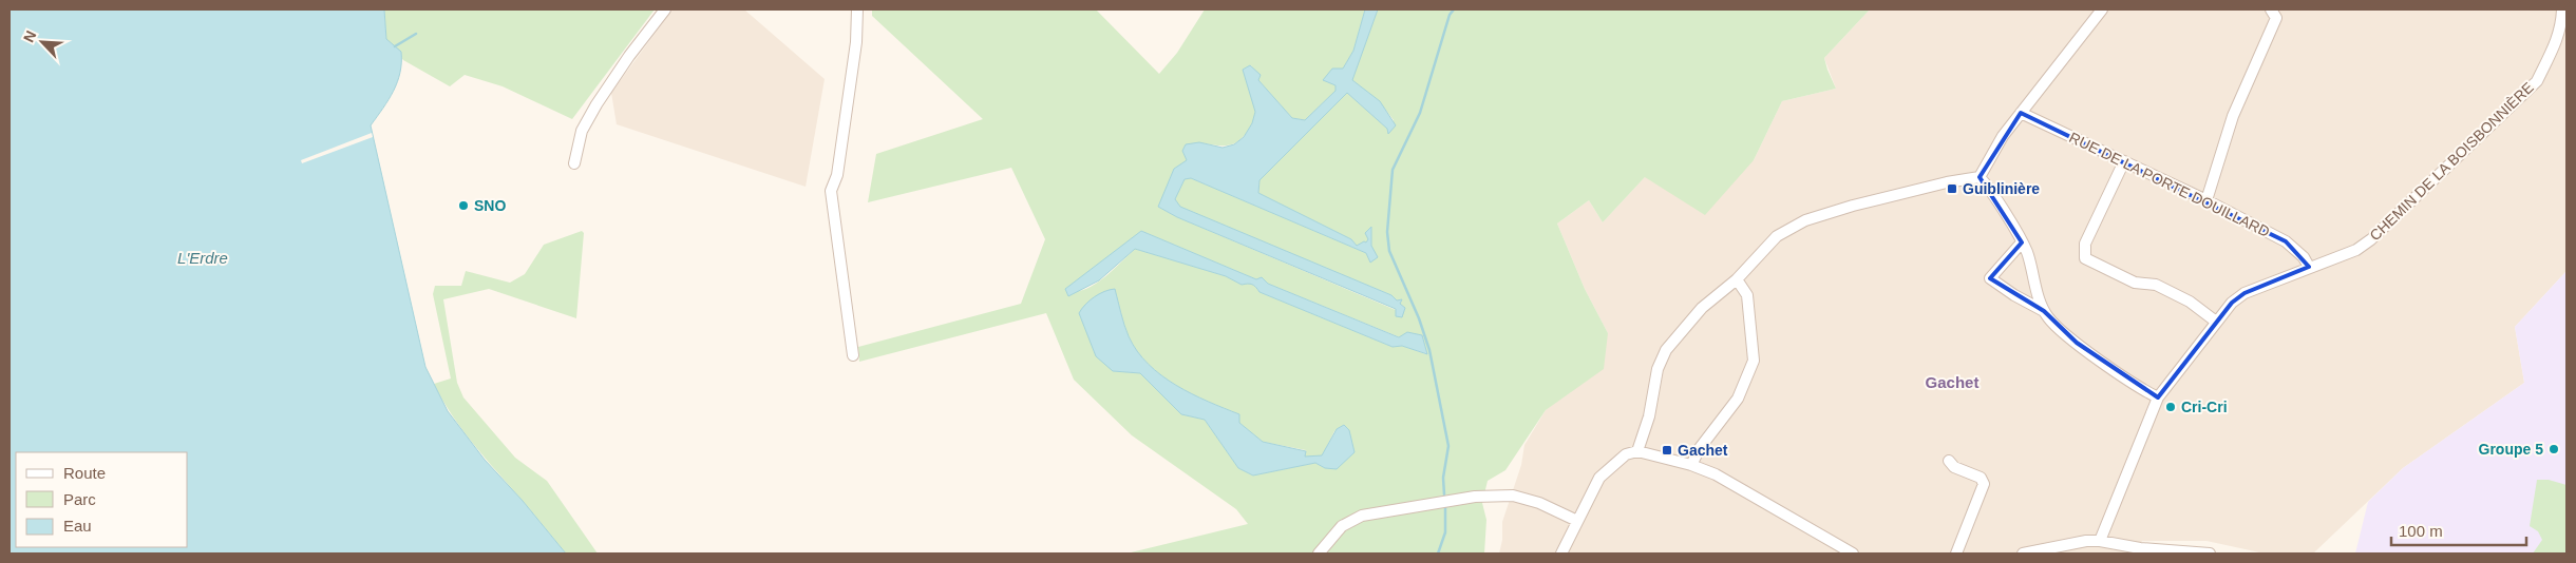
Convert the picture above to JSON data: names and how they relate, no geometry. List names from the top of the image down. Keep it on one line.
{"streets":{"street":["CHEMIN DE LA BOISBONNIÈRE","RUE DE LA PORTE DOUILLARD"]},"crossings":[["CHEMIN DE LA BOISBONNIÈRE","RUE DE LA PORTE DOUILLARD"]],"districts":["Gachet"],"water":["L'Erdre"],"places":{"transit":["Guiblinière","Gachet"],"other":["SNO","Cri-Cri","Groupe 5"]},"legend":["Route","Parc","Eau"],"scale_bar":"100 m","north":"top left"}
